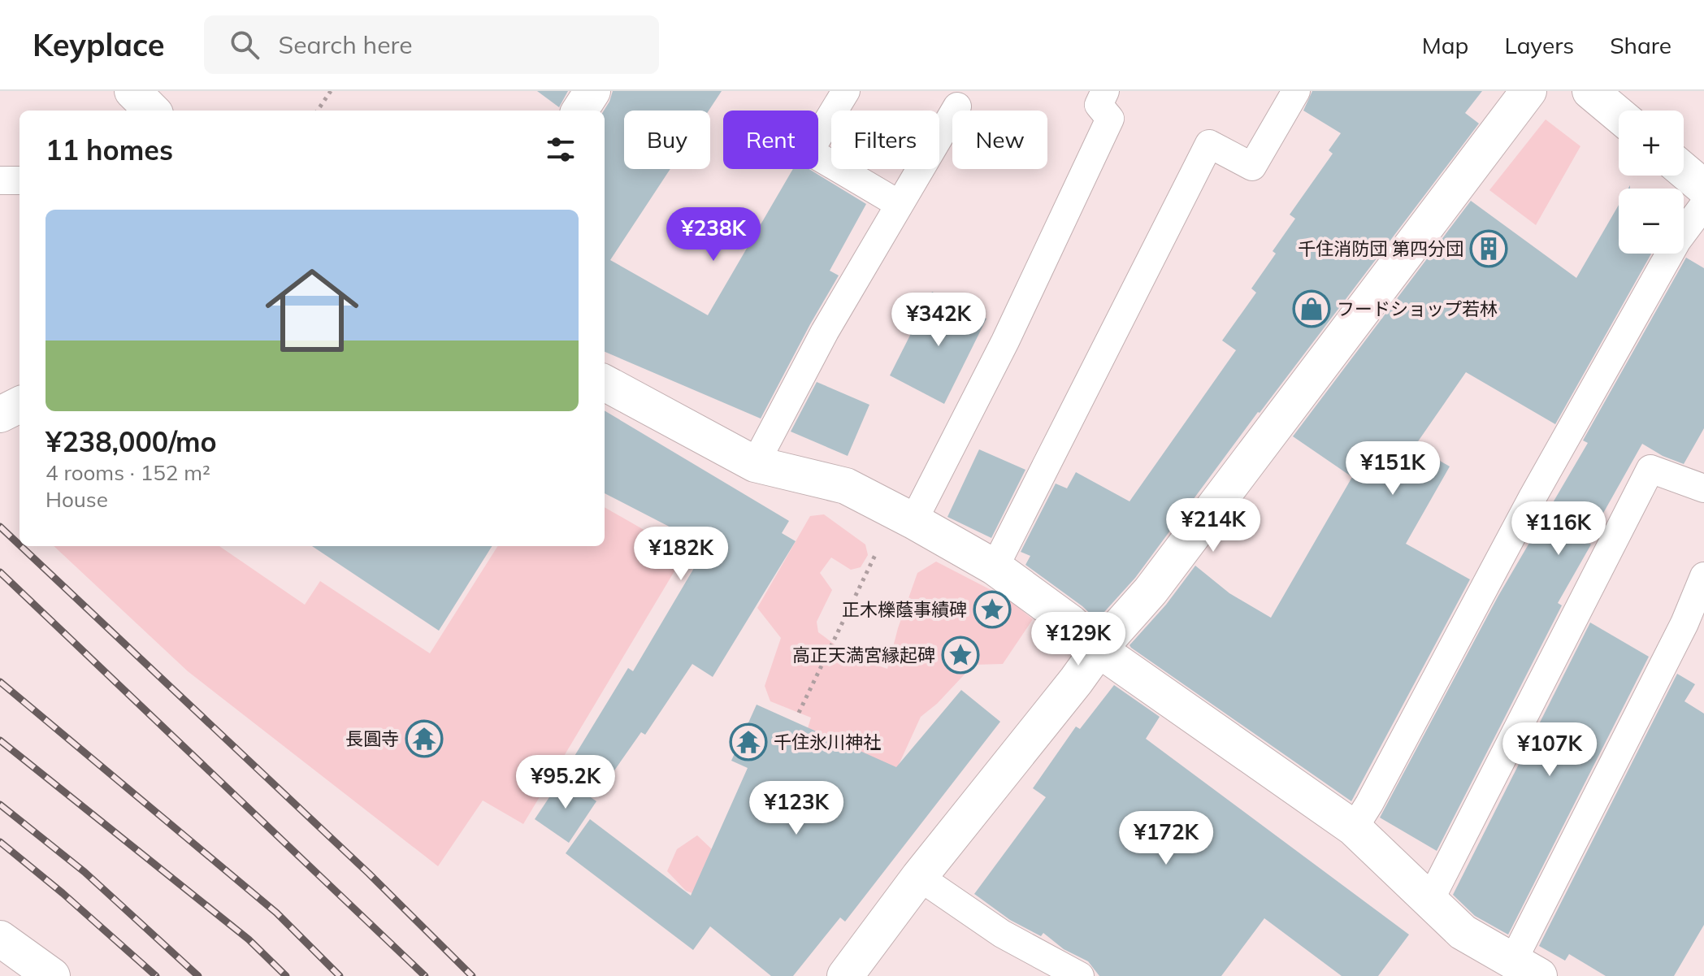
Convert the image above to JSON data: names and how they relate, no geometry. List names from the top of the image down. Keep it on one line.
{"places":{"building":["千住消防団 第四分団"],"shop":["フードショップ若林"],"place":["正木櫟蔭事績碑","高正天満宮縁起碑"],"temple":["長圓寺","千住氷川神社"]},"page":{"header":"Keyplace","search":"Search here","nav":["Map","Layers","Share"],"map_buttons":["+","−"],"chip":["Buy","Rent","Filters","New"],"heading":"11 homes","list":[{"name":"¥238,000/mo","note":"4 rooms · 152 m² · House"}],"price":["¥238K","¥342K","¥151K","¥214K","¥116K","¥182K","¥129K","¥107K","¥95.2K","¥123K","¥172K"]}}
